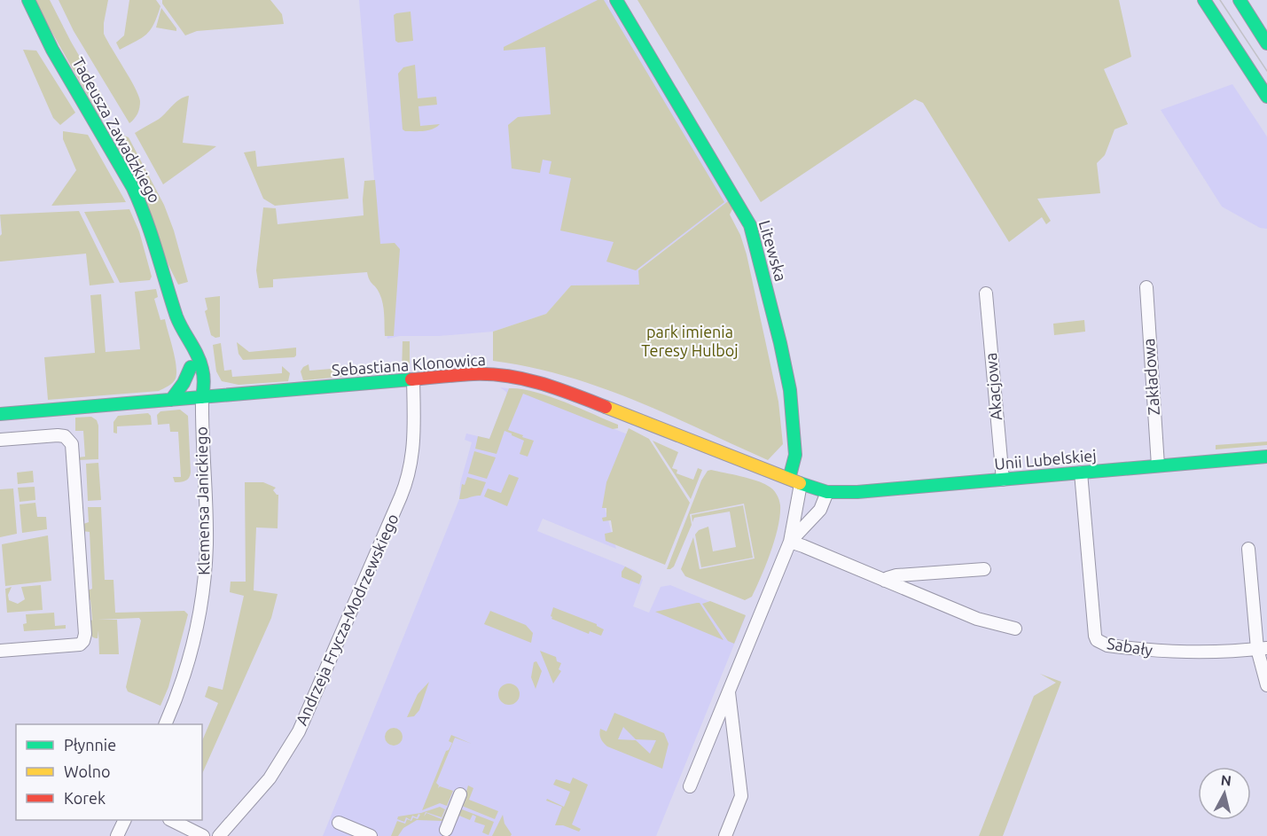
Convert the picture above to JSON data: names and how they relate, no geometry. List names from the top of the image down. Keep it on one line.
{"streets":{"street":["Tadeusza Zawadzkiego","Litewska","Sebastiana Klonowica","Zakładowa","Akacjowa","Unii Lubelskiej","Klemensa Janickiego","Andrzeja Frycza-Modrzewskiego","Sabały"]},"crossings":[["Tadeusza Zawadzkiego","Sebastiana Klonowica"],["Tadeusza Zawadzkiego","Klemensa Janickiego"],["Litewska","Sebastiana Klonowica"],["Litewska","Unii Lubelskiej"],["Sebastiana Klonowica","Unii Lubelskiej"],["Sebastiana Klonowica","Klemensa Janickiego"],["Sebastiana Klonowica","Andrzeja Frycza-Modrzewskiego"],["Zakładowa","Unii Lubelskiej"],["Akacjowa","Unii Lubelskiej"],["Unii Lubelskiej","Sabały"]],"parks":["park imienia Teresy Hulboj"],"legend":["Płynnie","Wolno","Korek"],"north":"top"}
